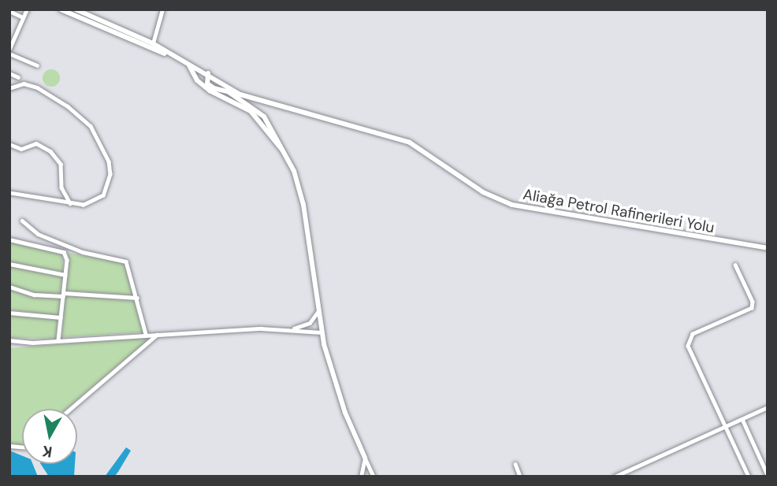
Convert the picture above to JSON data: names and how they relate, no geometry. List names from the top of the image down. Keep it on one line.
{"streets":{"street":["Aliağa Petrol Rafinerileri Yolu"]},"north":"bottom"}
